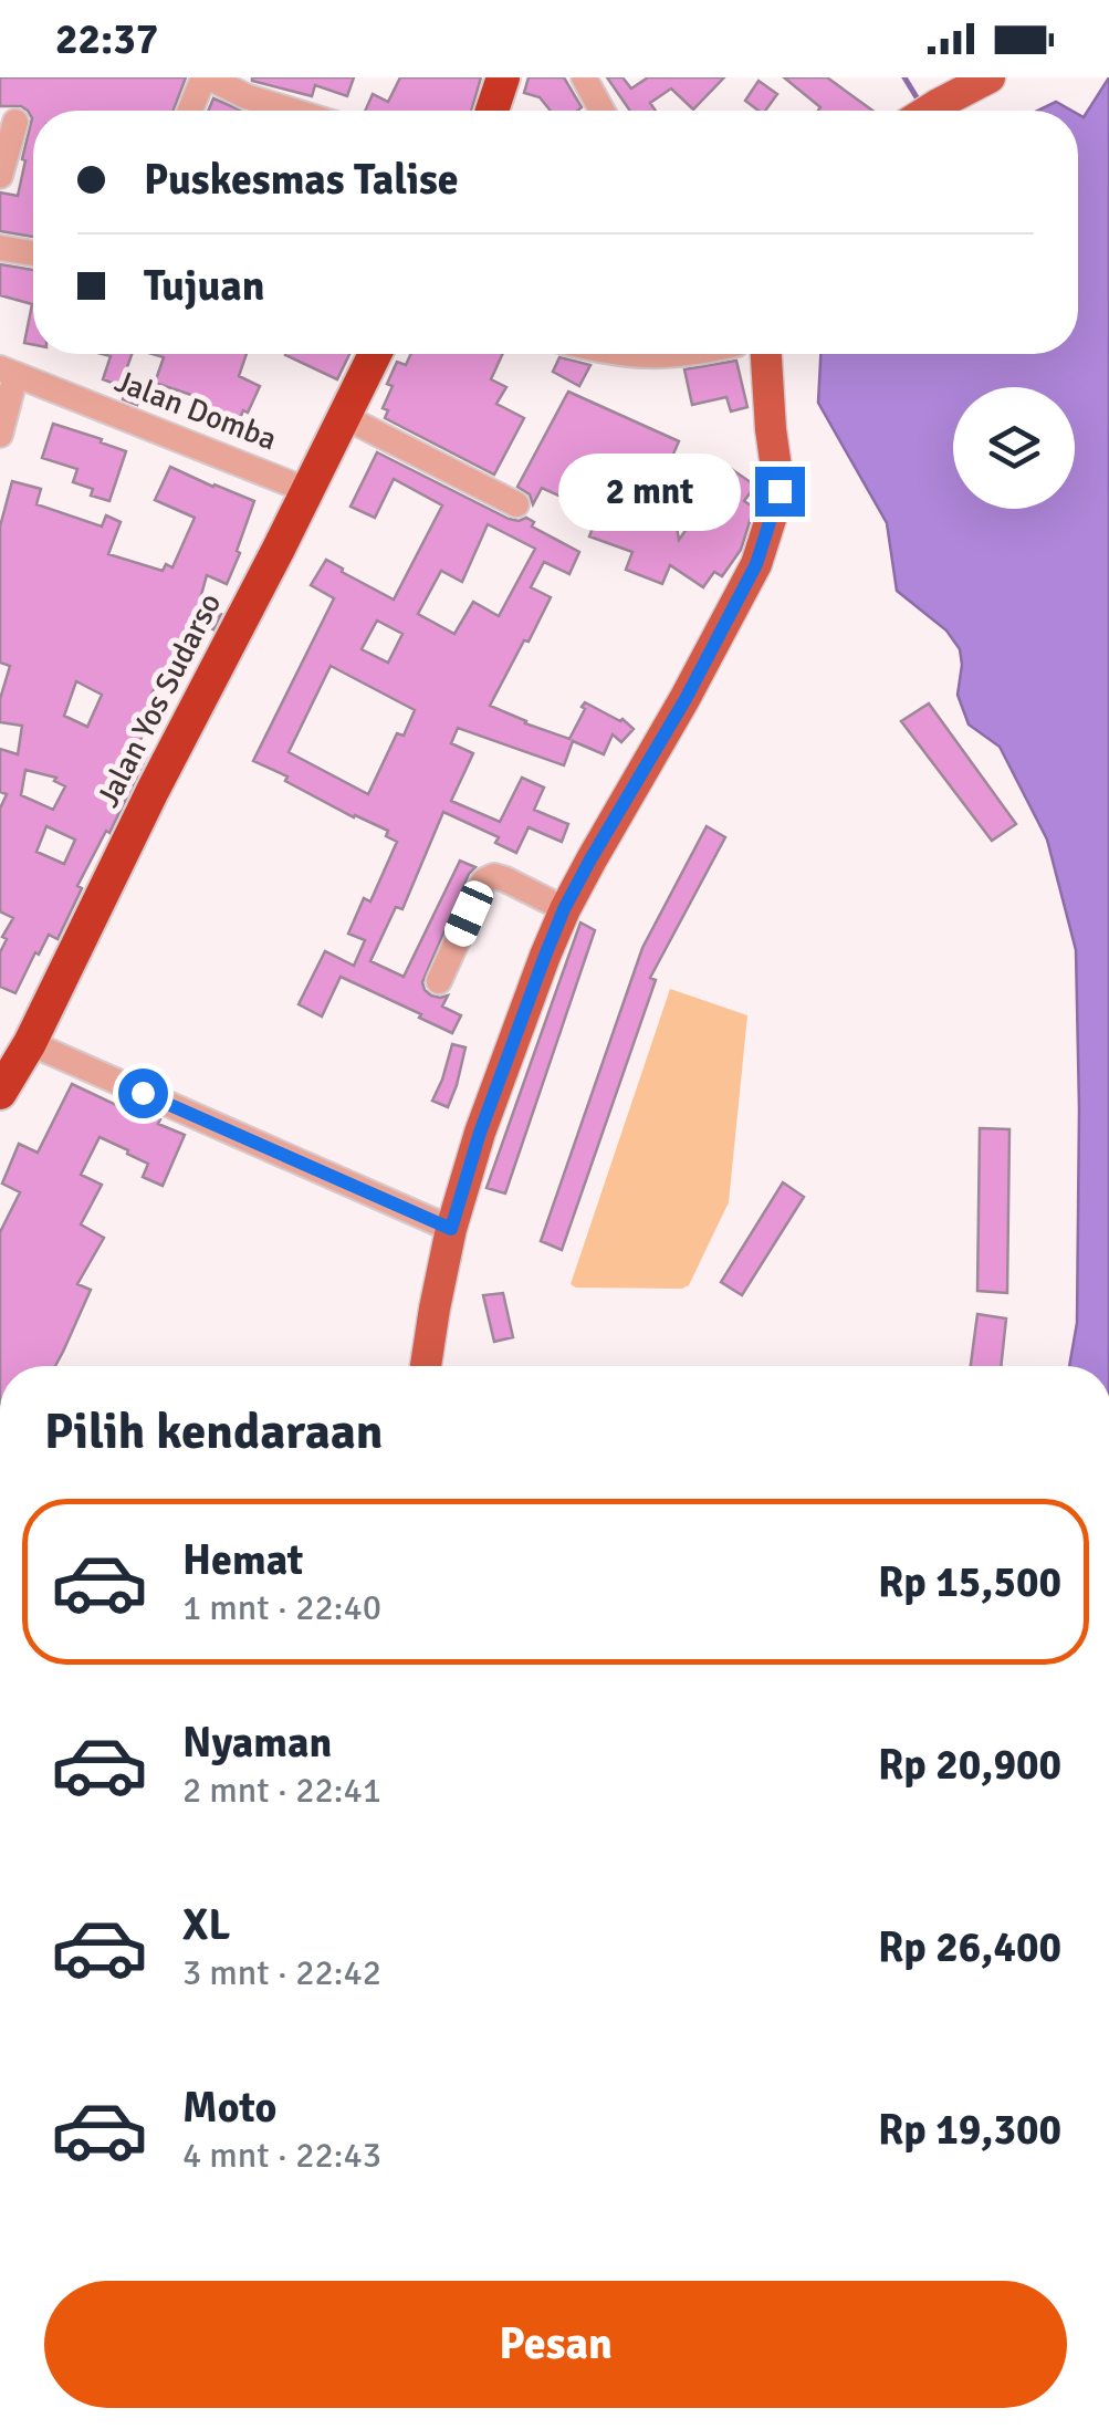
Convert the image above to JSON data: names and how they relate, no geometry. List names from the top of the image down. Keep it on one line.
{"streets":{"highway":["Jalan Yos Sudarso"],"street":["Jalan Domba"]},"crossings":[["Jalan Domba","Jalan Yos Sudarso"]],"page":{"status":"22:37","banner":["Puskesmas Talise","Tujuan"],"bubble":"2 mnt","heading":"Pilih kendaraan","list":[{"name":"Hemat","note":"1 mnt · 22:40","value":"Rp 15,500"},{"name":"Nyaman","note":"2 mnt · 22:41","value":"Rp 20,900"},{"name":"XL","note":"3 mnt · 22:42","value":"Rp 26,400"},{"name":"Moto","note":"4 mnt · 22:43","value":"Rp 19,300"}],"buttons":"Pesan"}}
